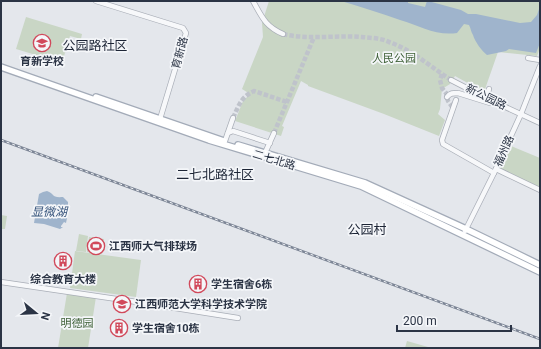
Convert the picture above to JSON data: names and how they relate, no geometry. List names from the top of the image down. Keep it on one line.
{"streets":{"main road":["二七北路"],"street":["育新路","新公园路","福州路"]},"crossings":[["育新路","二七北路"],["新公园路","福州路"],["福州路","二七北路"]],"districts":["公园路社区","二七北路社区","公园村"],"water":["显微湖"],"parks":["人民公园","明德园"],"places":{"school or university":["育新学校","江西师范大学科学技术学院"],"sports":["江西师大气排球场"],"building":["综合教育大楼","学生宿舍6栋","学生宿舍10栋"]},"scale_bar":"200 m","north":"right"}
